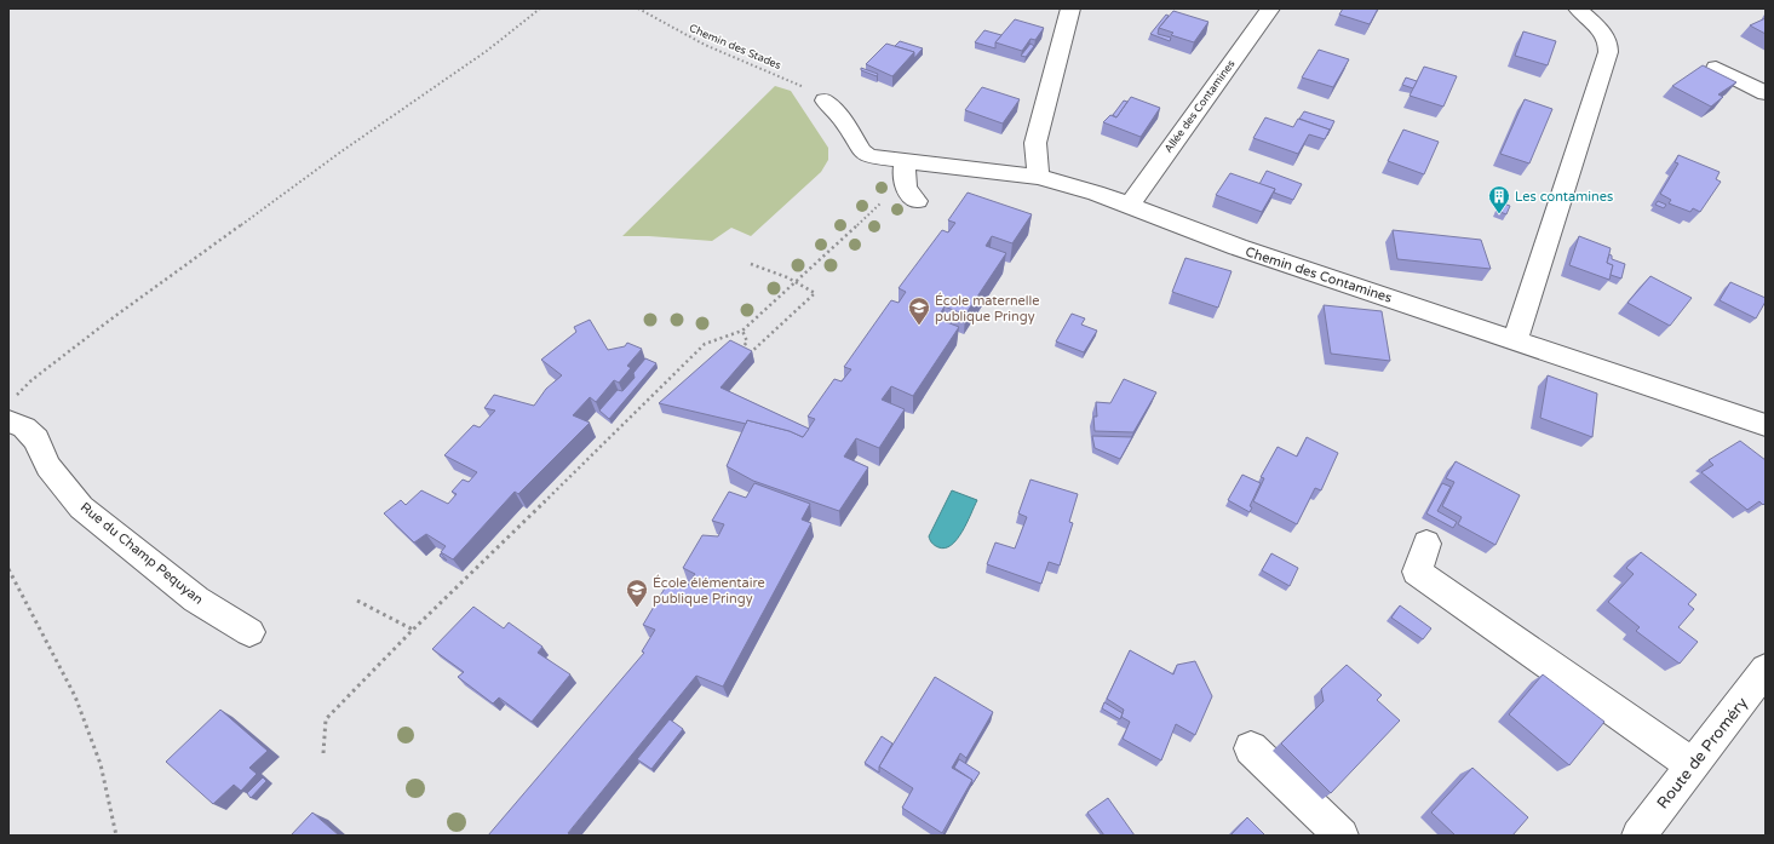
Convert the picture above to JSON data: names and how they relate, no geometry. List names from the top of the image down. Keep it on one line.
{"streets":{"street":["Allée des Contamines","Chemin des Contamines","Rue du Champ Pequyan","Route de Proméry"],"path":["Chemin des Stades"]},"crossings":[["Chemin des Stades","Chemin des Contamines"],["Allée des Contamines","Chemin des Contamines"]],"places":{"building":["Les contamines"],"school or university":["École maternelle publique Pringy","École élémentaire publique Pringy"]}}
